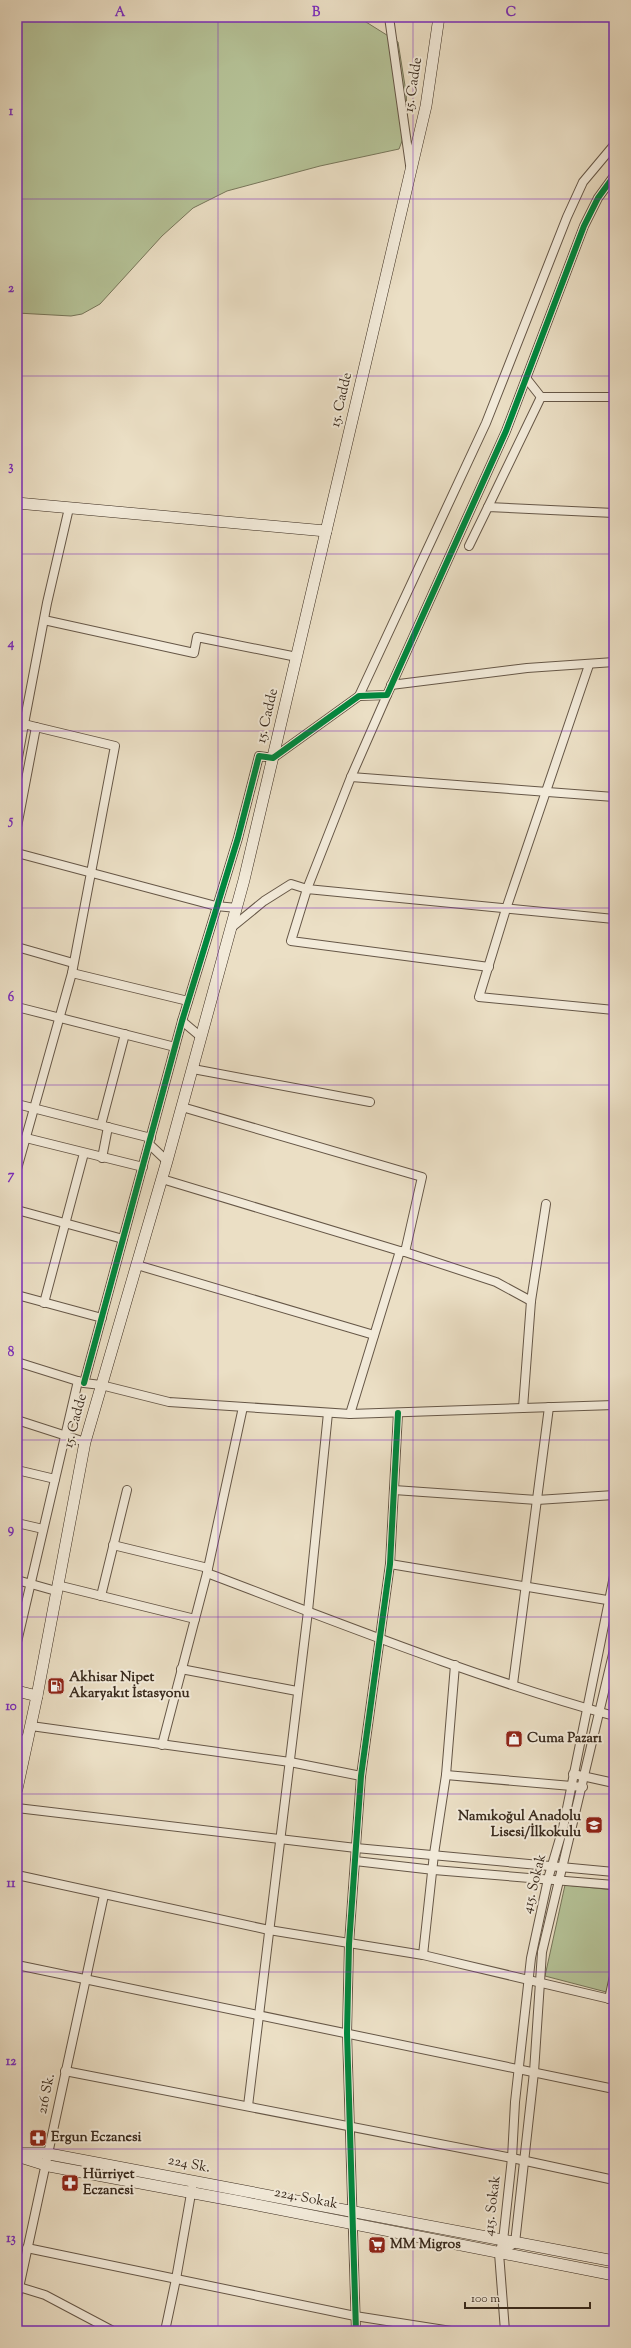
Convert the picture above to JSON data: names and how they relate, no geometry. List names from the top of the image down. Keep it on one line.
{"streets":{"main road":["15. Cadde","224 Sk.","224. Sokak"],"street":["415. Sokak","216 Sk."]},"crossings":[["415. Sokak","224. Sokak"],["216 Sk.","224 Sk."],["224 Sk.","224. Sokak"]],"places":{"fuel station":["Akhisar Nipet Akaryakıt İstasyonu"],"shop":["Cuma Pazarı"],"school or university":["Namıkoğul Anadolu Lisesi/İlkokulu"],"pharmacy":["Ergun Eczanesi","Hürriyet Eczanesi"],"supermarket":["MM Migros"]},"scale_bar":"100 m","grid":{"columns":["A","B","C"],"rows":["1","2","3","4","5","6","7","8","9","10","11","12","13"]}}
